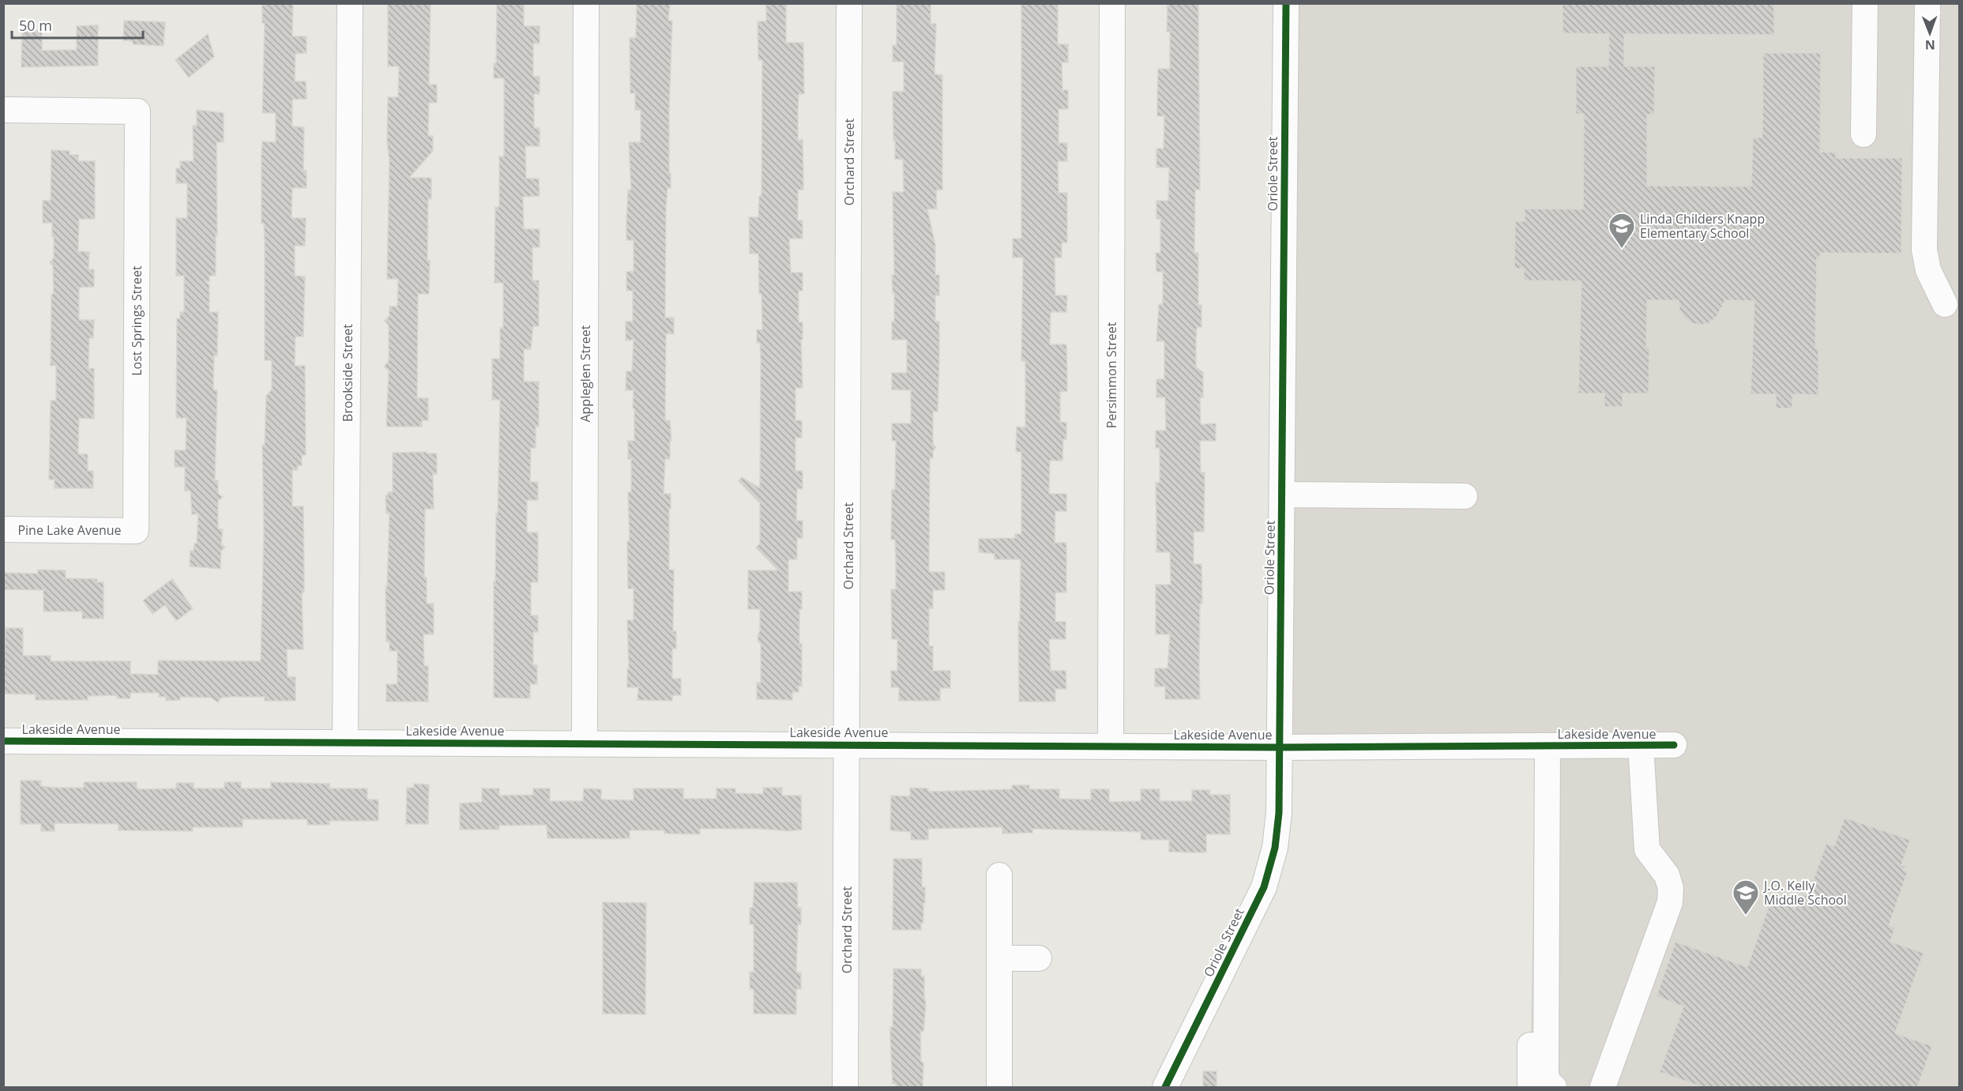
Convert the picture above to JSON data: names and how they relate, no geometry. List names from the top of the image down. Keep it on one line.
{"streets":{"street":["Orchard Street","Oriole Street","Lost Springs Street","Brookside Street","Appleglen Street","Persimmon Street","Pine Lake Avenue","Lakeside Avenue"]},"crossings":[["Orchard Street","Lakeside Avenue"],["Oriole Street","Lakeside Avenue"],["Lost Springs Street","Pine Lake Avenue"],["Brookside Street","Lakeside Avenue"],["Appleglen Street","Lakeside Avenue"],["Persimmon Street","Lakeside Avenue"]],"places":{"school or university":["Linda Childers Knapp Elementary School","J.O. Kelly Middle School"]},"scale_bar":"50 m","north":"bottom"}
